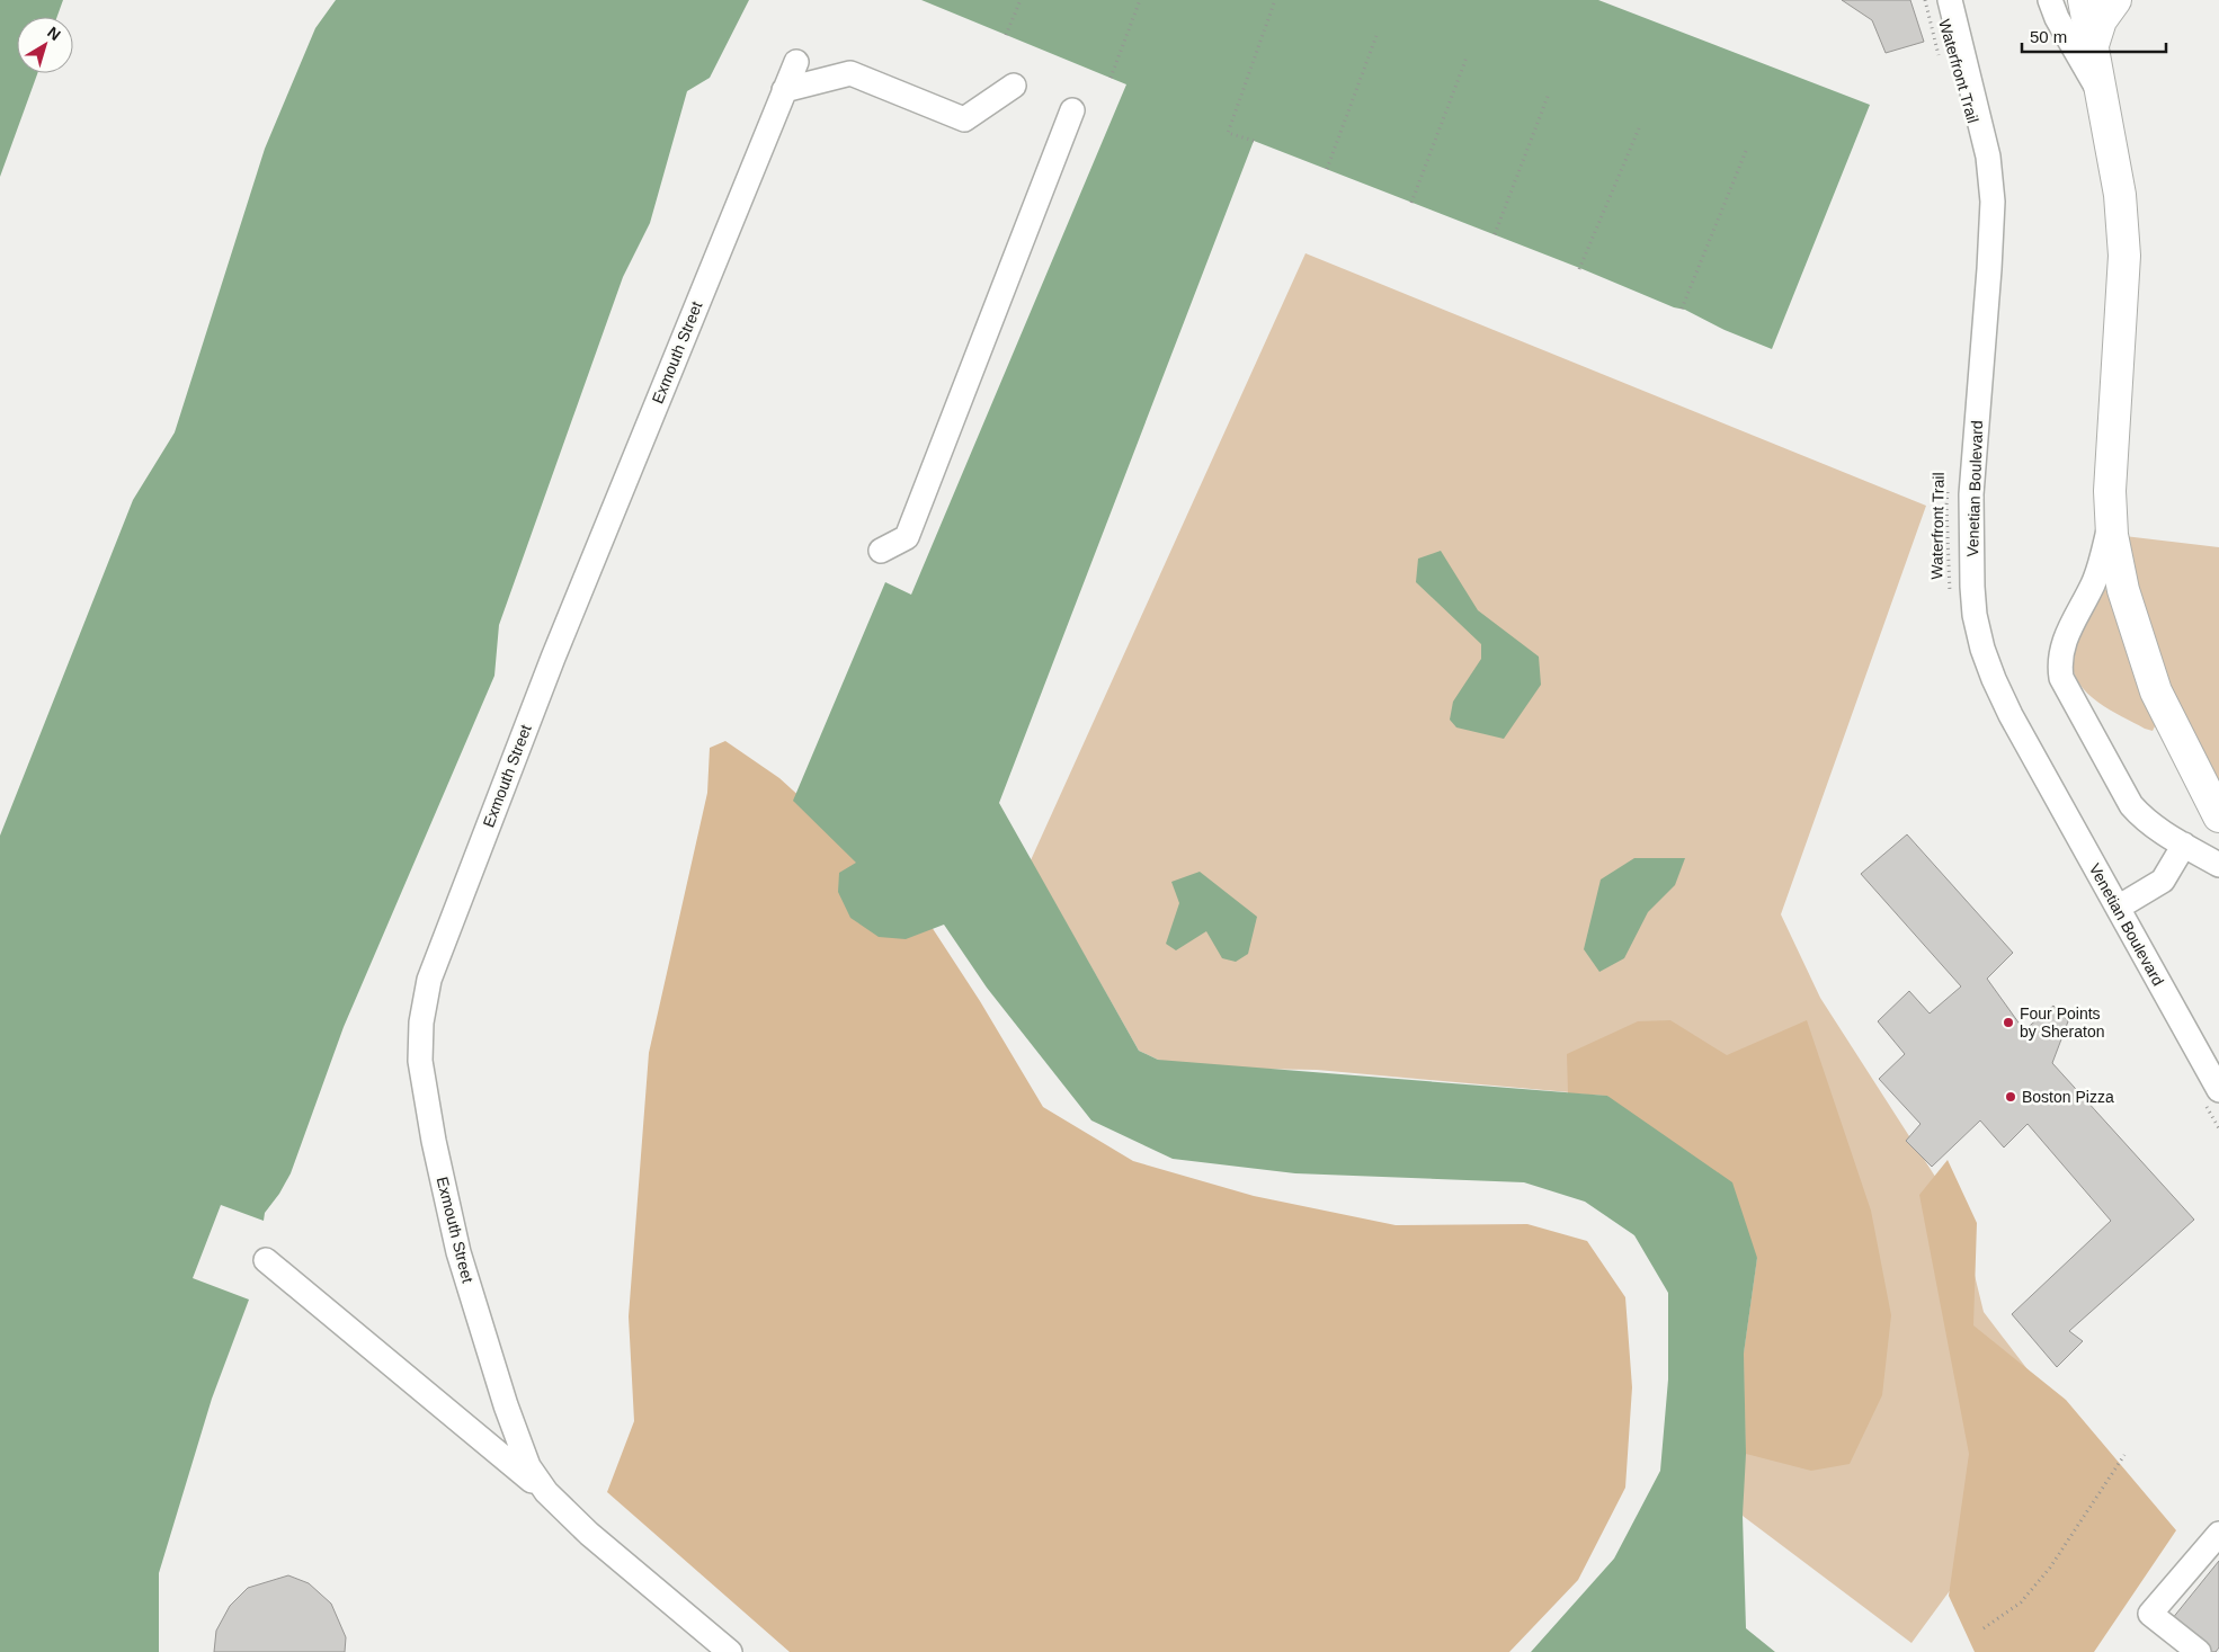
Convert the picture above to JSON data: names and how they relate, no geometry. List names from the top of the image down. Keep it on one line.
{"streets":{"street":["Exmouth Street","Venetian Boulevard"],"path":["Waterfront Trail"]},"places":["Four Points by Sheraton","Boston Pizza"],"scale_bar":"50 m","north":"top right"}
